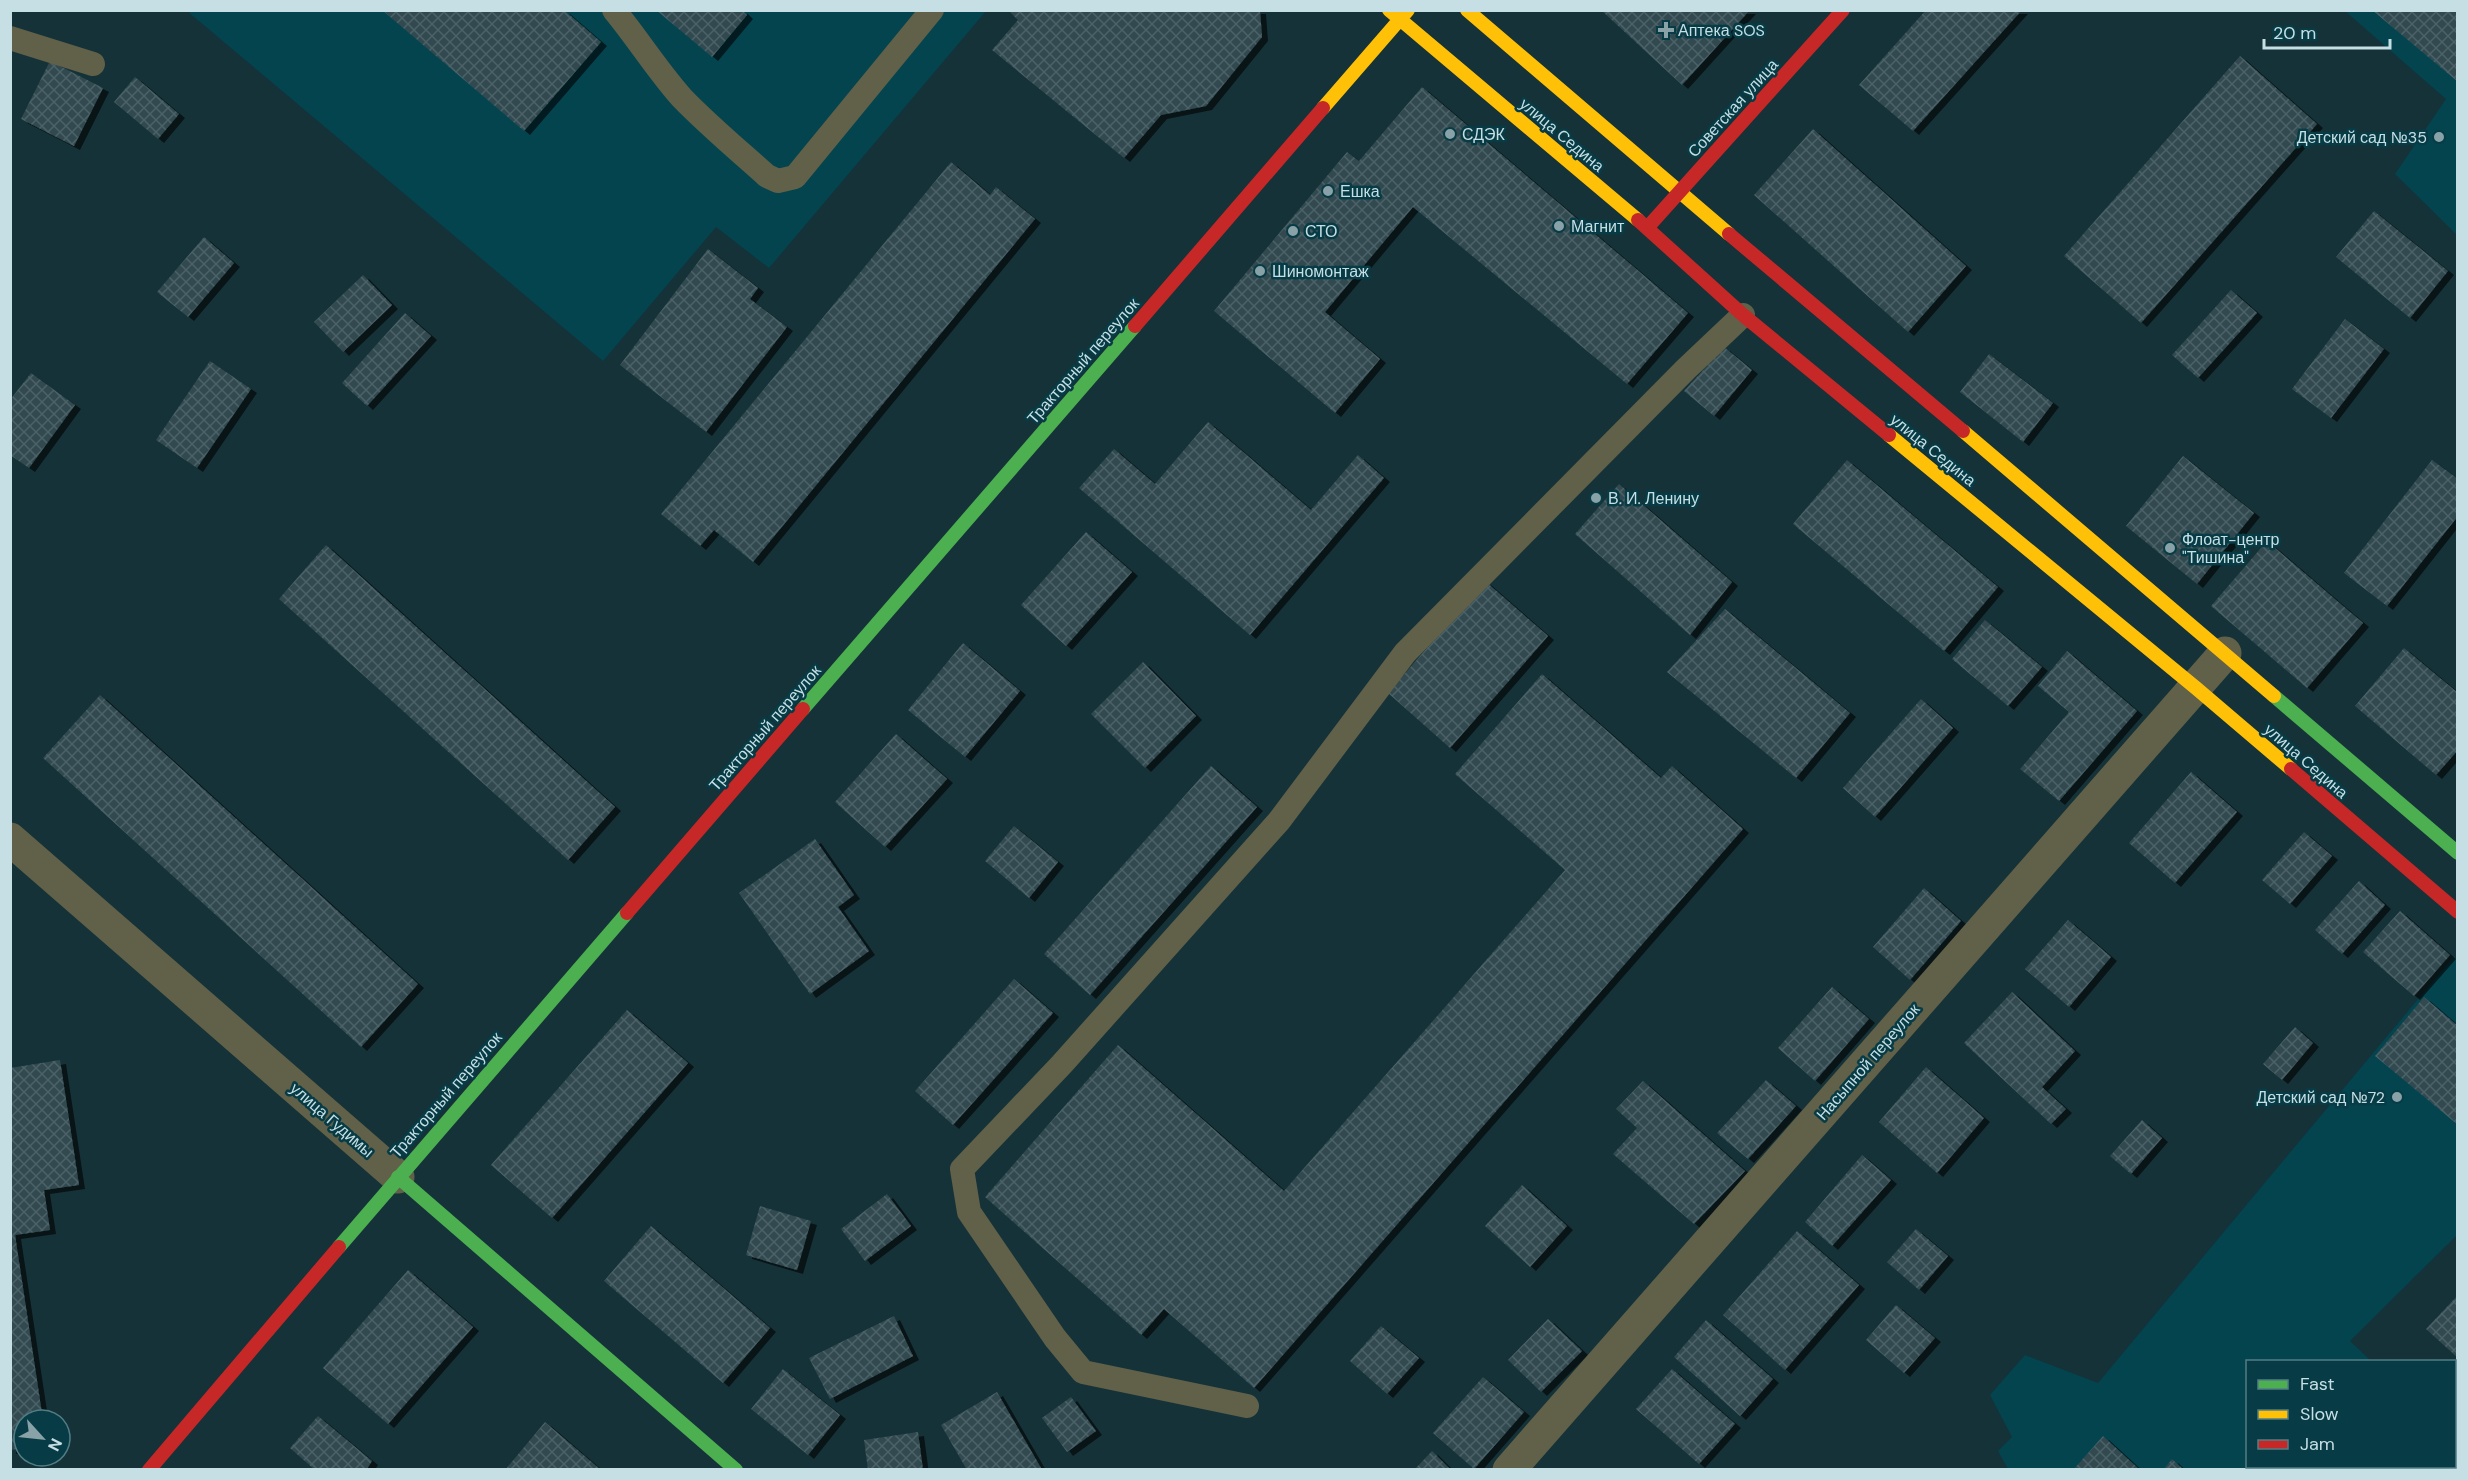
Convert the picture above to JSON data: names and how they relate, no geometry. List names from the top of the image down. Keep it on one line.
{"streets":{"street":["Советская улица","улица Седина","Тракторный переулок","Насыпной переулок","улица Гудимы"]},"crossings":[["Советская улица","улица Седина"],["улица Седина","Тракторный переулок"],["улица Седина","Насыпной переулок"],["Тракторный переулок","улица Гудимы"]],"places":{"health":["Аптека SOS"],"other":["СДЭК","Детский сад №35","Ешка","Магнит","СТО","Шиномонтаж","В. И. Ленину","Флоат-центр \"Тишина\"","Детский сад №72"]},"legend":["Fast","Slow","Jam"],"scale_bar":"20 m","north":"bottom right"}
